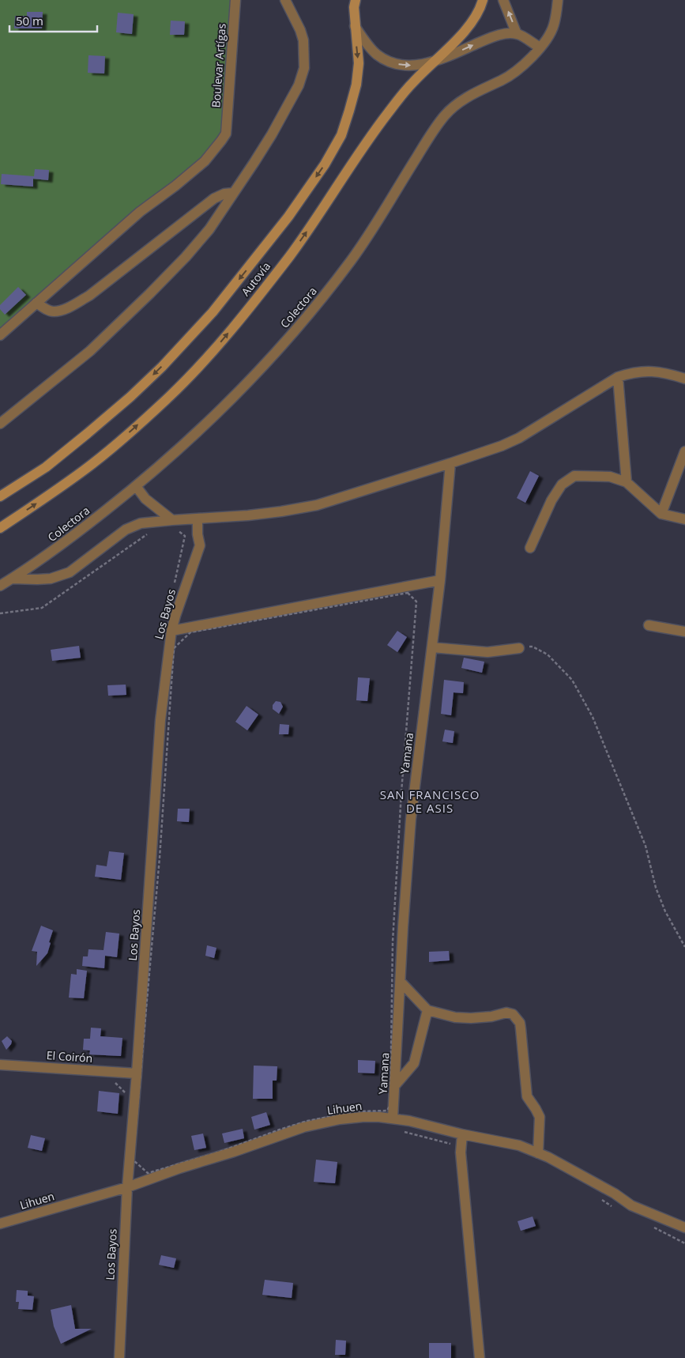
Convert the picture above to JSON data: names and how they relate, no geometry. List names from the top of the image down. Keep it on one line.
{"streets":{"street":["Boulevar Artígas","Autovía","Colectora","Los Bayos","Yamana","El Coirón","Lihuen"]},"crossings":[["Los Bayos","El Coirón"],["Los Bayos","Lihuen"],["Yamana","Lihuen"]],"districts":["SAN FRANCISCO DE ASIS"],"scale_bar":"50 m"}
